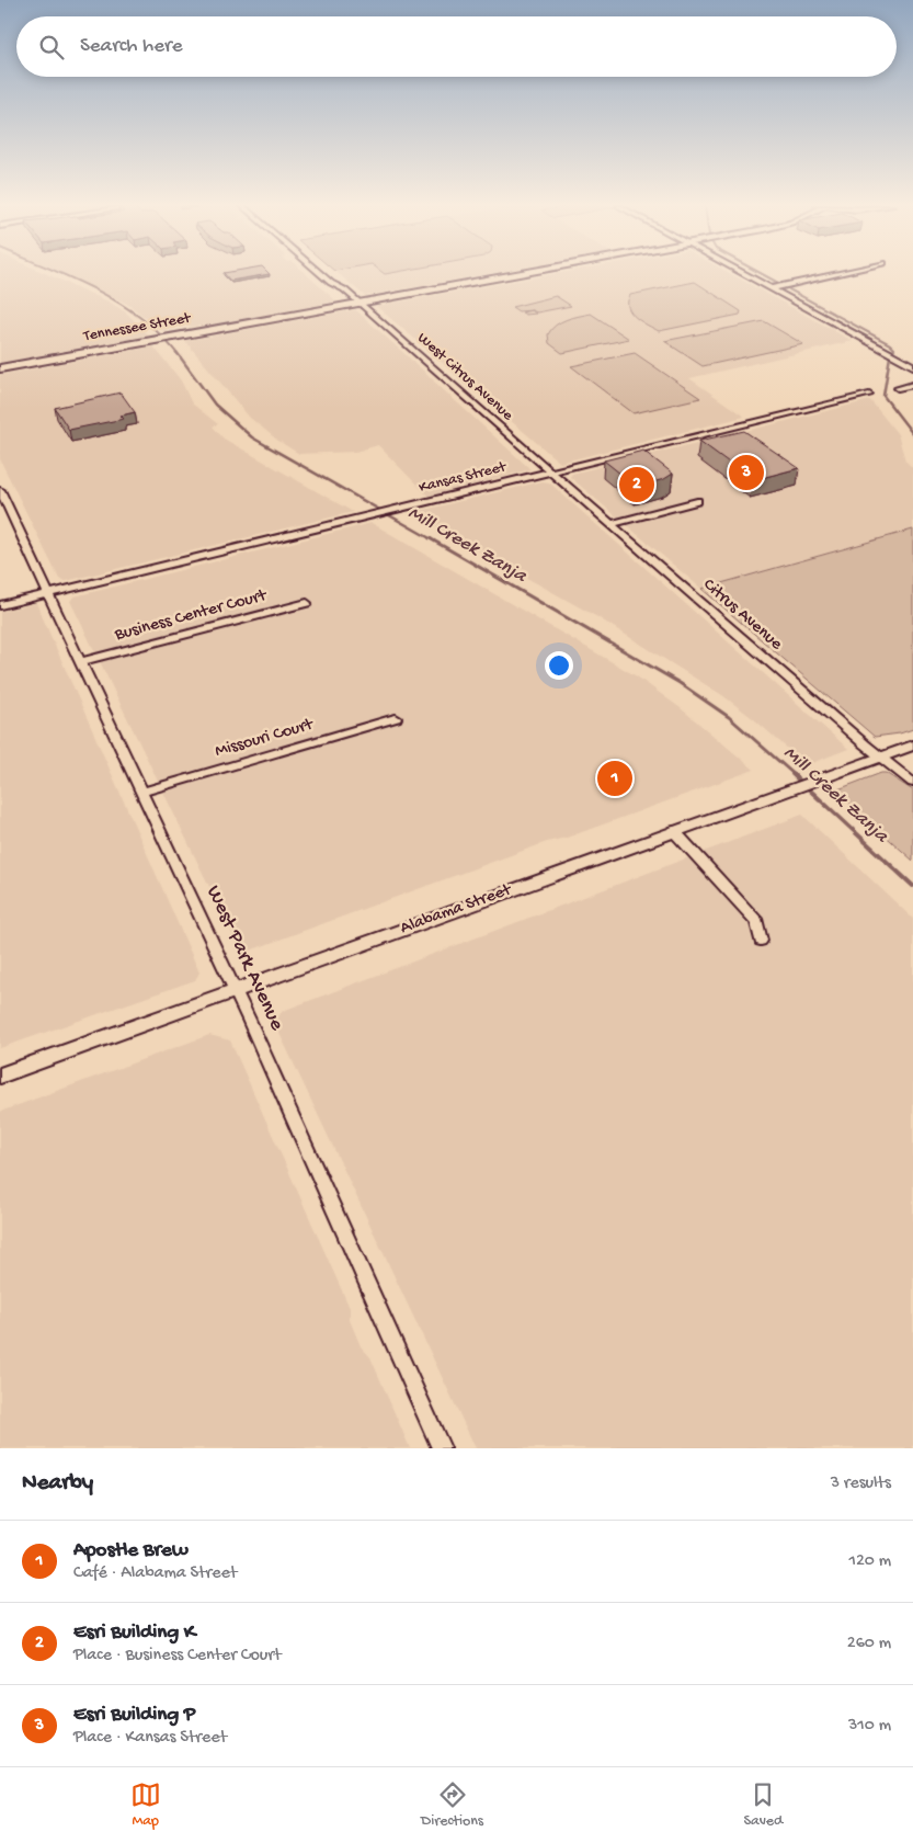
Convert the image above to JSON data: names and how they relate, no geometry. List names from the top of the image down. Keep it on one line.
{"streets":{"main road":["Tennessee Street","Alabama Street"],"street":["West Citrus Avenue","Kansas Street","Citrus Avenue","Business Center Court","Missouri Court","West Park Avenue"]},"crossings":[["Tennessee Street","West Citrus Avenue"],["West Citrus Avenue","Kansas Street"],["West Citrus Avenue","Citrus Avenue"],["Kansas Street","Citrus Avenue"],["Kansas Street","West Park Avenue"],["Citrus Avenue","Alabama Street"],["Business Center Court","West Park Avenue"],["Missouri Court","West Park Avenue"],["Alabama Street","West Park Avenue"]],"water":["Mill Creek Zanja"],"page":{"search":"Search here","pins":["3","2","1"],"heading":["Nearby","3 results"],"list":[{"mark":"1","name":"Apostle Brew","note":"Café · Alabama Street","value":"120 m"},{"mark":"2","name":"Esri Building K","note":"Place · Business Center Court","value":"260 m"},{"mark":"3","name":"Esri Building P","note":"Place · Kansas Street","value":"310 m"}],"nav":["Map","Directions","Saved"]}}
